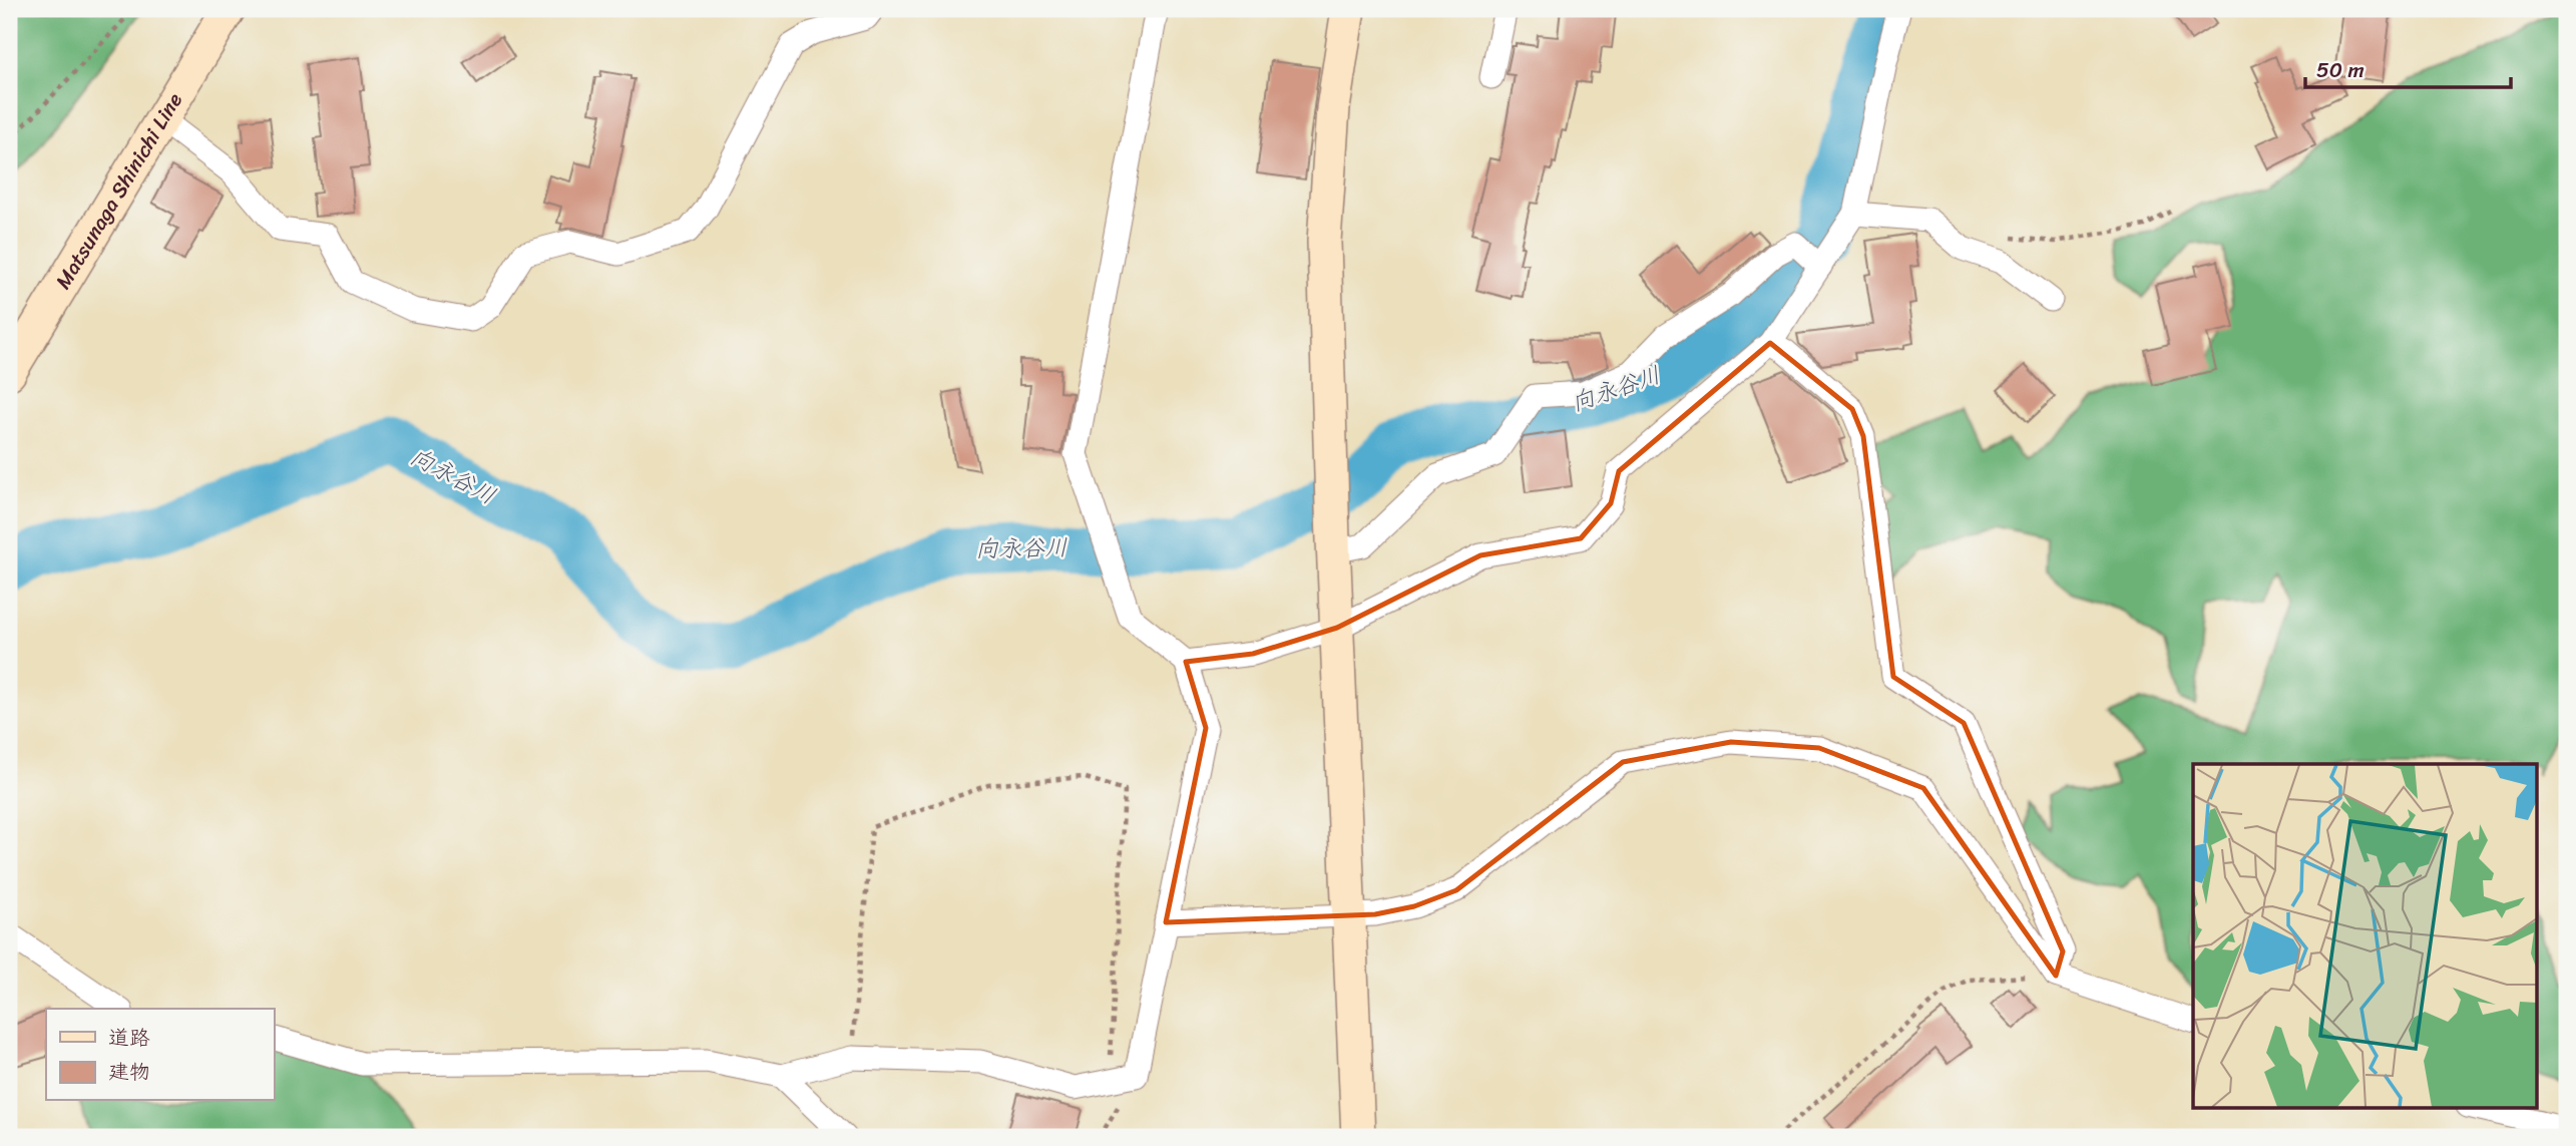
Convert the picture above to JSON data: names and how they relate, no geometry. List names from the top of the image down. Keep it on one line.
{"streets":{"street":["Matsunaga Shinichi Line"]},"water":["向永谷川"],"legend":["道路","建物"],"scale_bar":"50 m"}
